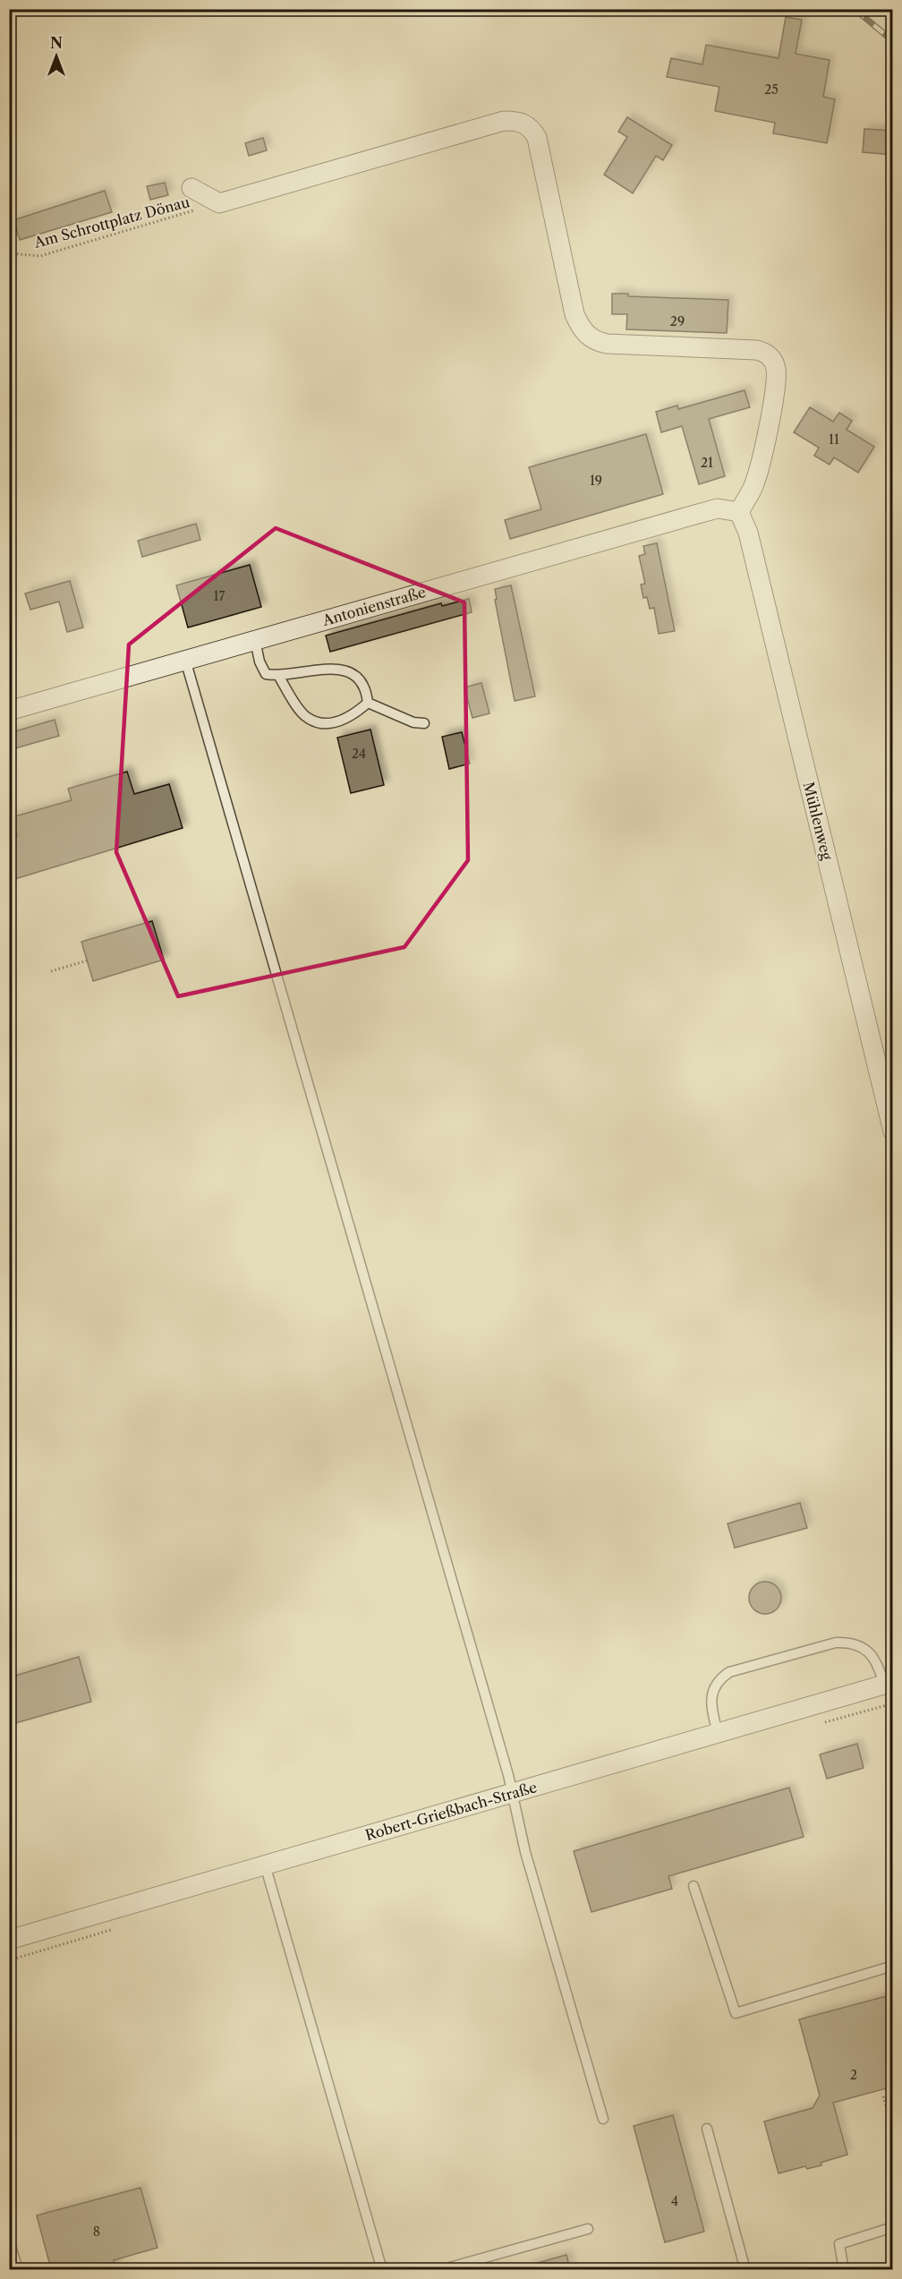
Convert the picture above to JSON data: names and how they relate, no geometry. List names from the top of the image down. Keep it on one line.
{"streets":{"street":["Antonienstraße","Mühlenweg","Robert-Grießbach-Straße"],"path":["Am Schrottplatz Dönau"]},"crossings":[["Antonienstraße","Mühlenweg"]],"house_numbers":["25","29","11","21","19","17","24","2","4","8"],"north":"top"}
